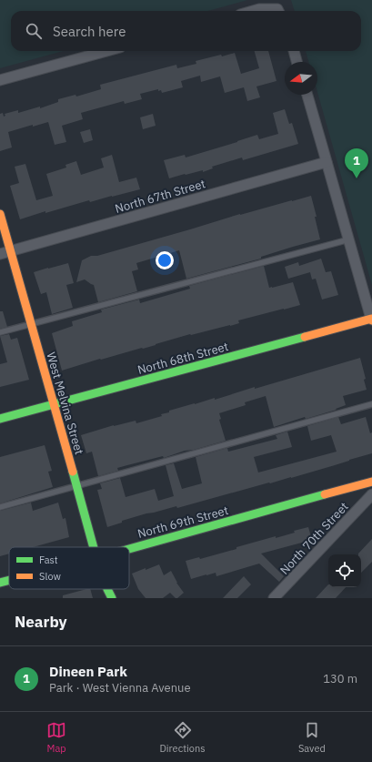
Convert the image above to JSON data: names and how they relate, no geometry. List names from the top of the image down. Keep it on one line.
{"streets":{"street":["North 67th Street","North 68th Street","West Melvina Street","North 69th Street","North 70th Street"]},"crossings":[["North 67th Street","West Melvina Street"],["North 68th Street","West Melvina Street"]],"legend":["Fast","Slow"],"north":"left","page":{"search":"Search here","pins":"1","heading":"Nearby","list":[{"mark":"1","name":"Dineen Park","note":"Park · West Vienna Avenue","value":"130 m"}],"nav":["Map","Directions","Saved"]}}
